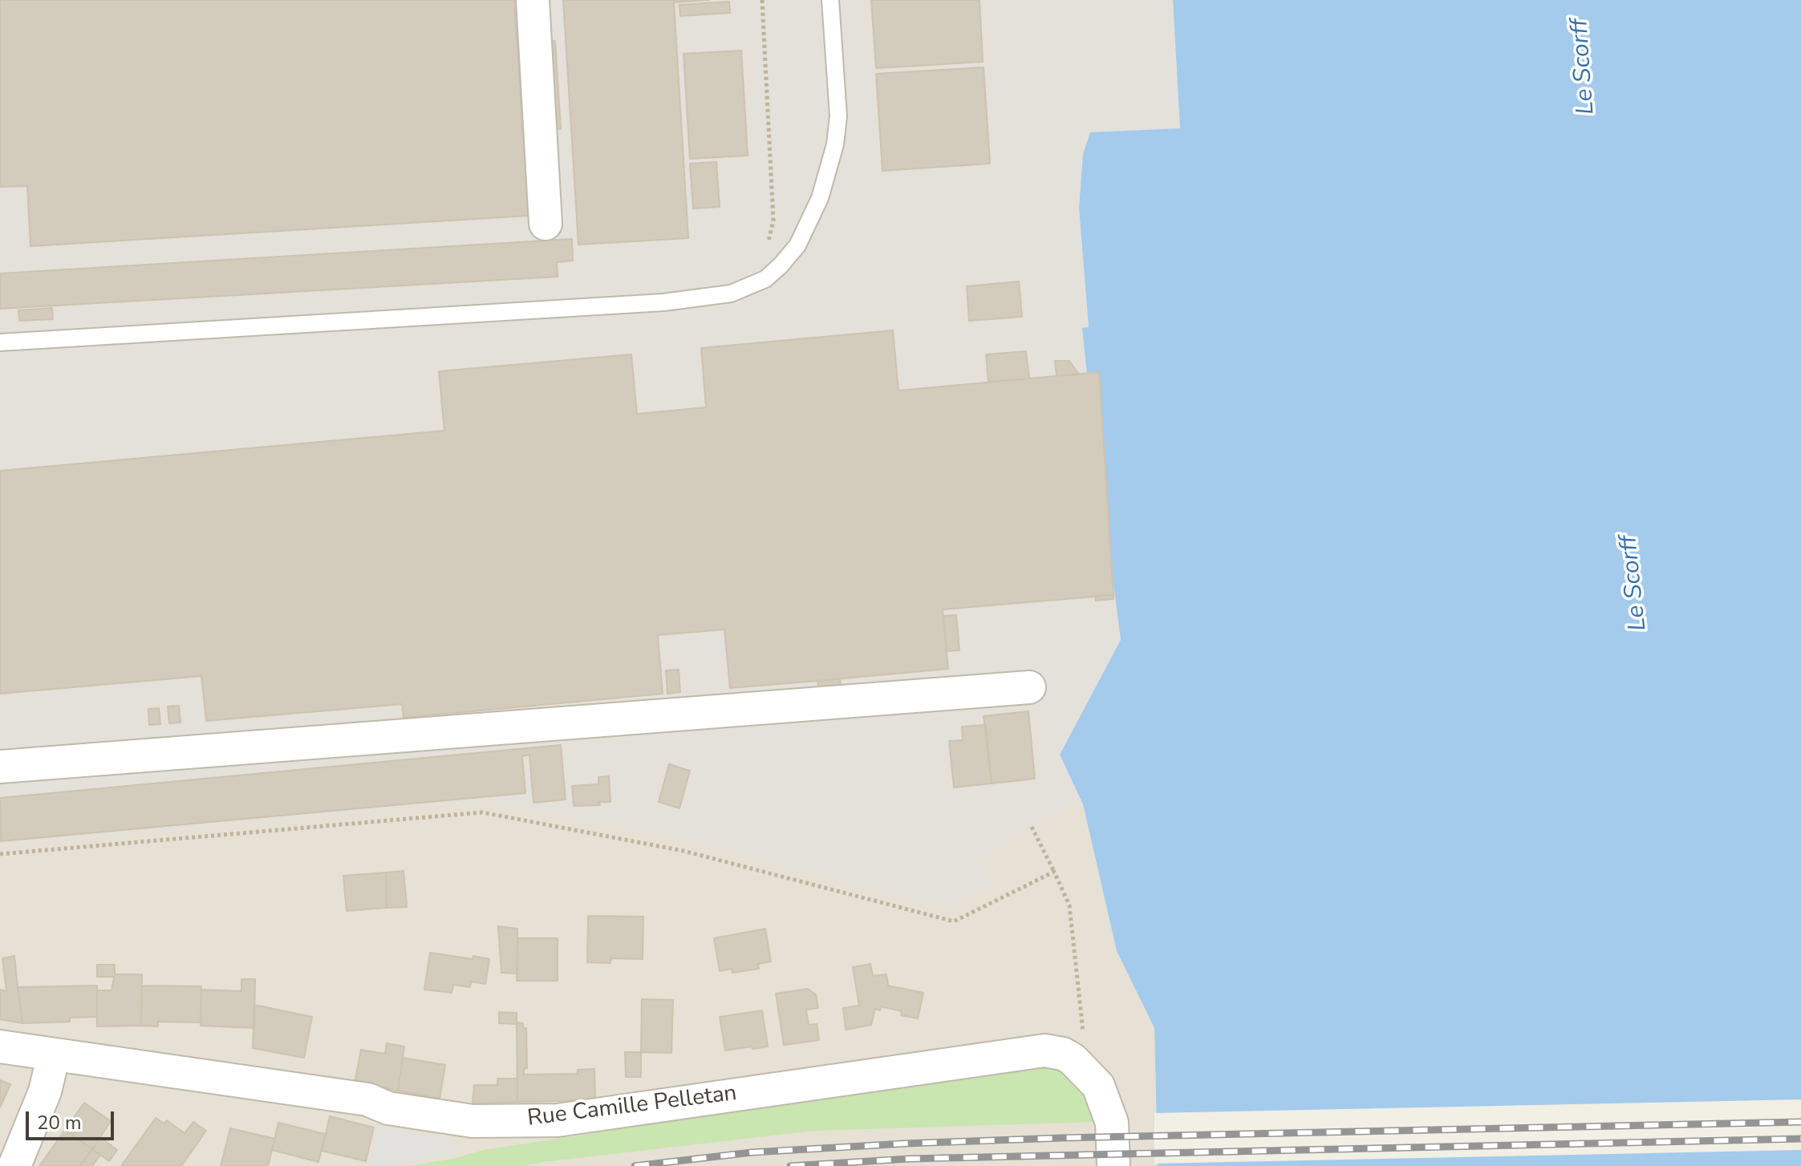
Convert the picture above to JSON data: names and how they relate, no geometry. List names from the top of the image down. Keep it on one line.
{"streets":{"street":["Rue Camille Pelletan"]},"water":["Le Scorff"],"scale_bar":"20 m"}
